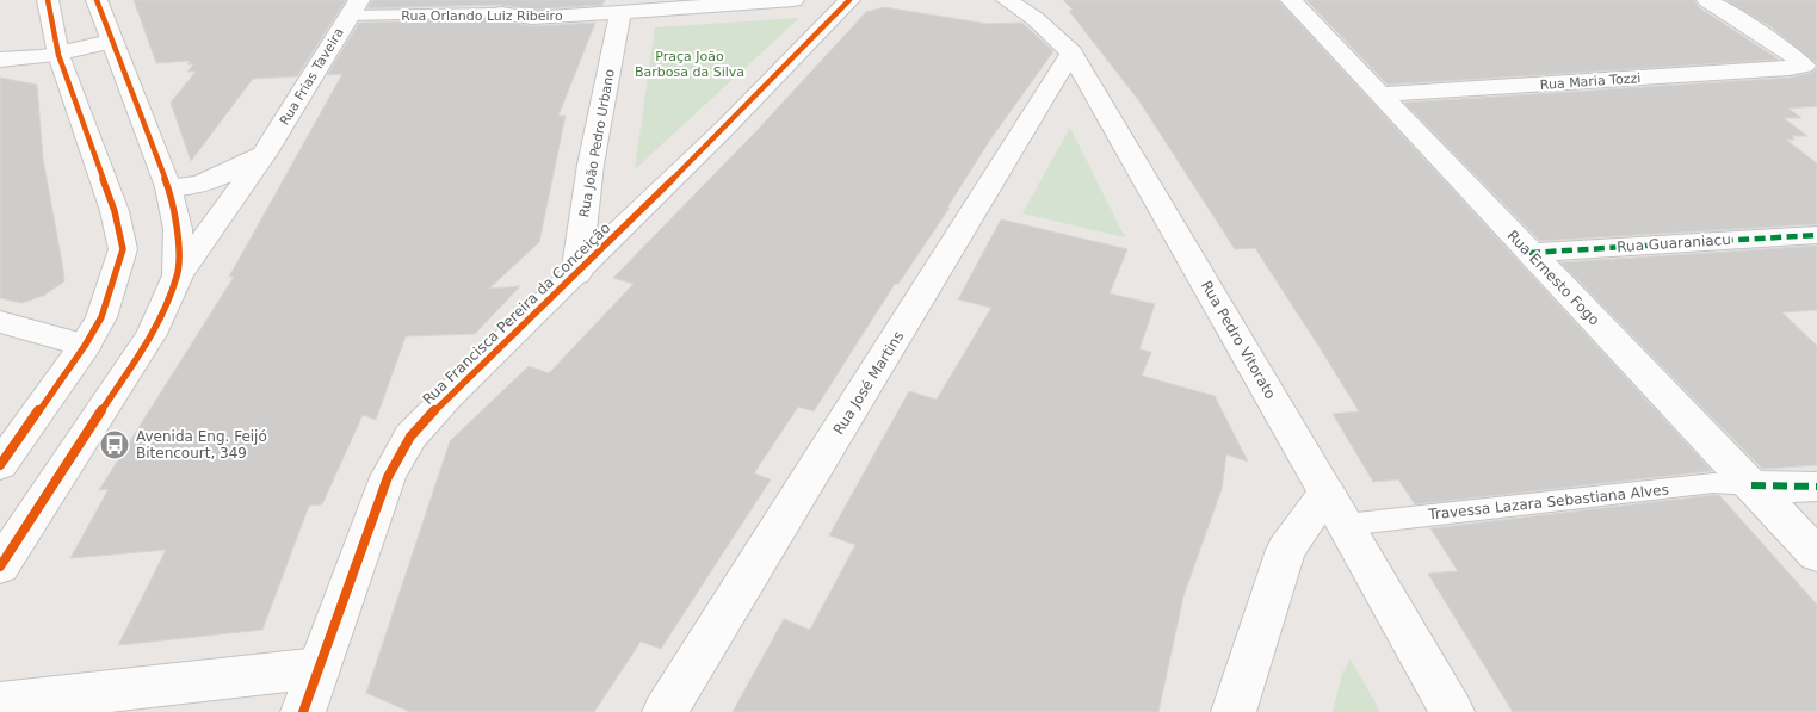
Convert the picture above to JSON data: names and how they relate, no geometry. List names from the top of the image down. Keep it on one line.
{"streets":{"street":["Rua Orlando Luiz Ribeiro","Rua Frias Taveira","Rua Maria Tozzi","Rua João Pedro Urbano","Rua Guaraniacu","Rua Ernesto Fogo","Rua Francisca Pereira da Conceição","Rua Pedro Vitorato","Rua José Martins"],"lane":["Travessa Lazara Sebastiana Alves"]},"crossings":[["Rua Orlando Luiz Ribeiro","Rua Frias Taveira"],["Rua Orlando Luiz Ribeiro","Rua João Pedro Urbano"],["Rua Maria Tozzi","Rua Ernesto Fogo"],["Rua João Pedro Urbano","Rua Francisca Pereira da Conceição"],["Rua Guaraniacu","Rua Ernesto Fogo"],["Rua Ernesto Fogo","Travessa Lazara Sebastiana Alves"],["Rua Pedro Vitorato","Rua José Martins"],["Rua Pedro Vitorato","Travessa Lazara Sebastiana Alves"]],"parks":["Praça João Barbosa da Silva"],"places":{"bus stop":["Avenida Eng. Feijó Bitencourt, 349"]}}
